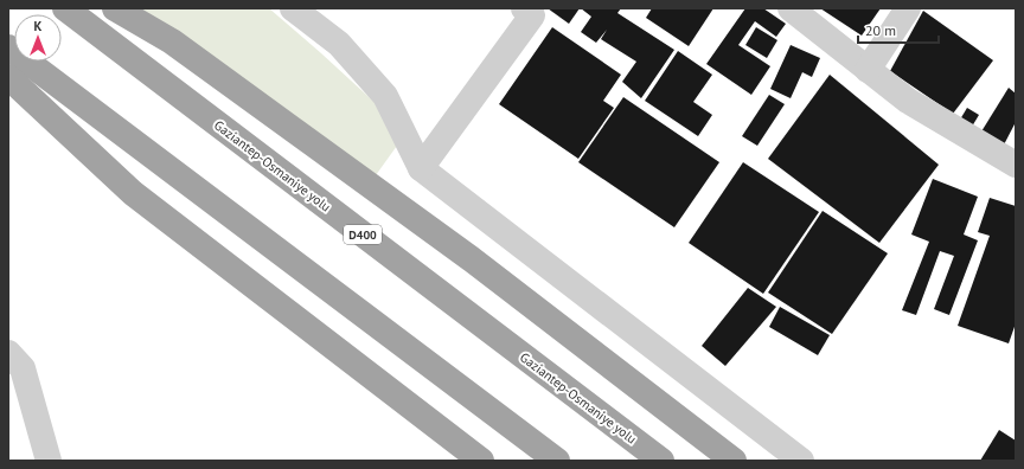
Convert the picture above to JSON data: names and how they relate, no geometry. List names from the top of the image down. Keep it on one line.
{"streets":{"highway":["Gaziantep-Osmaniye yolu","D400"]},"scale_bar":"20 m","north":"top"}
